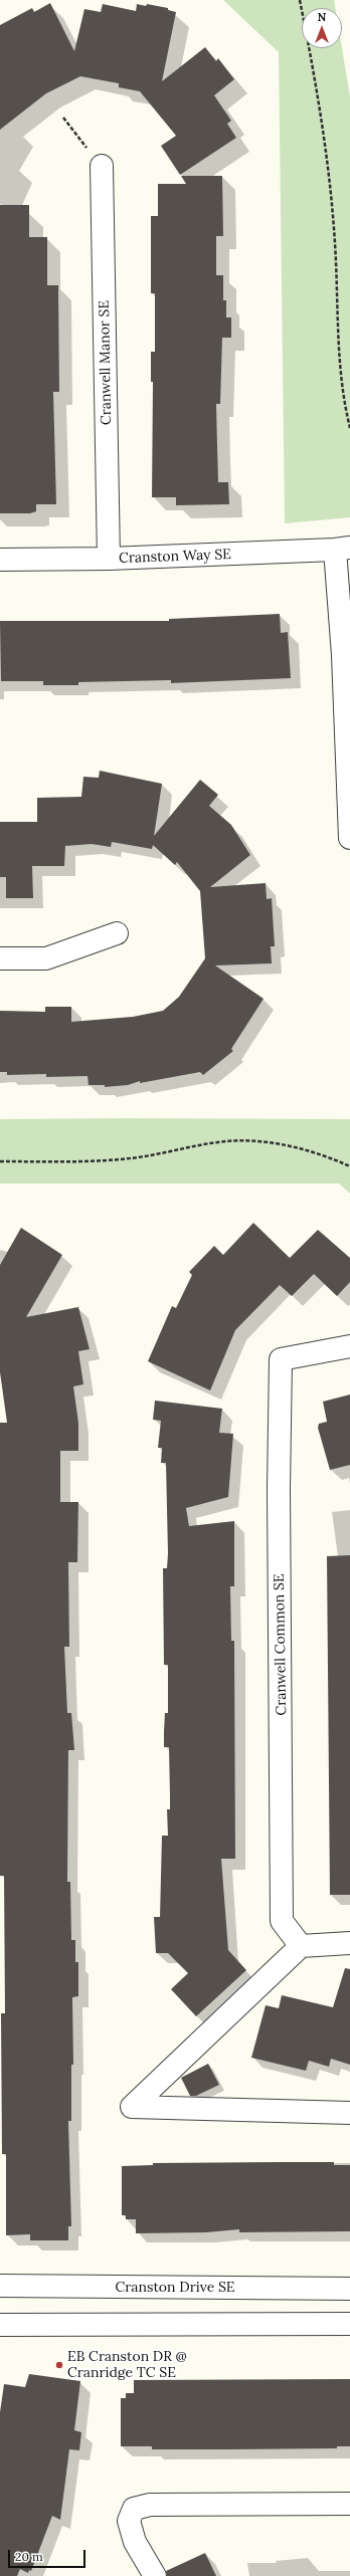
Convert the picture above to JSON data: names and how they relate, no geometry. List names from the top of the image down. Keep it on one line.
{"streets":{"street":["Cranwell Manor SE","Cranston Way SE","Cranwell Common SE","Cranston Drive SE"]},"crossings":[["Cranwell Manor SE","Cranston Way SE"]],"places":["EB Cranston DR @ Cranridge TC SE"],"scale_bar":"20 m","north":"top"}
